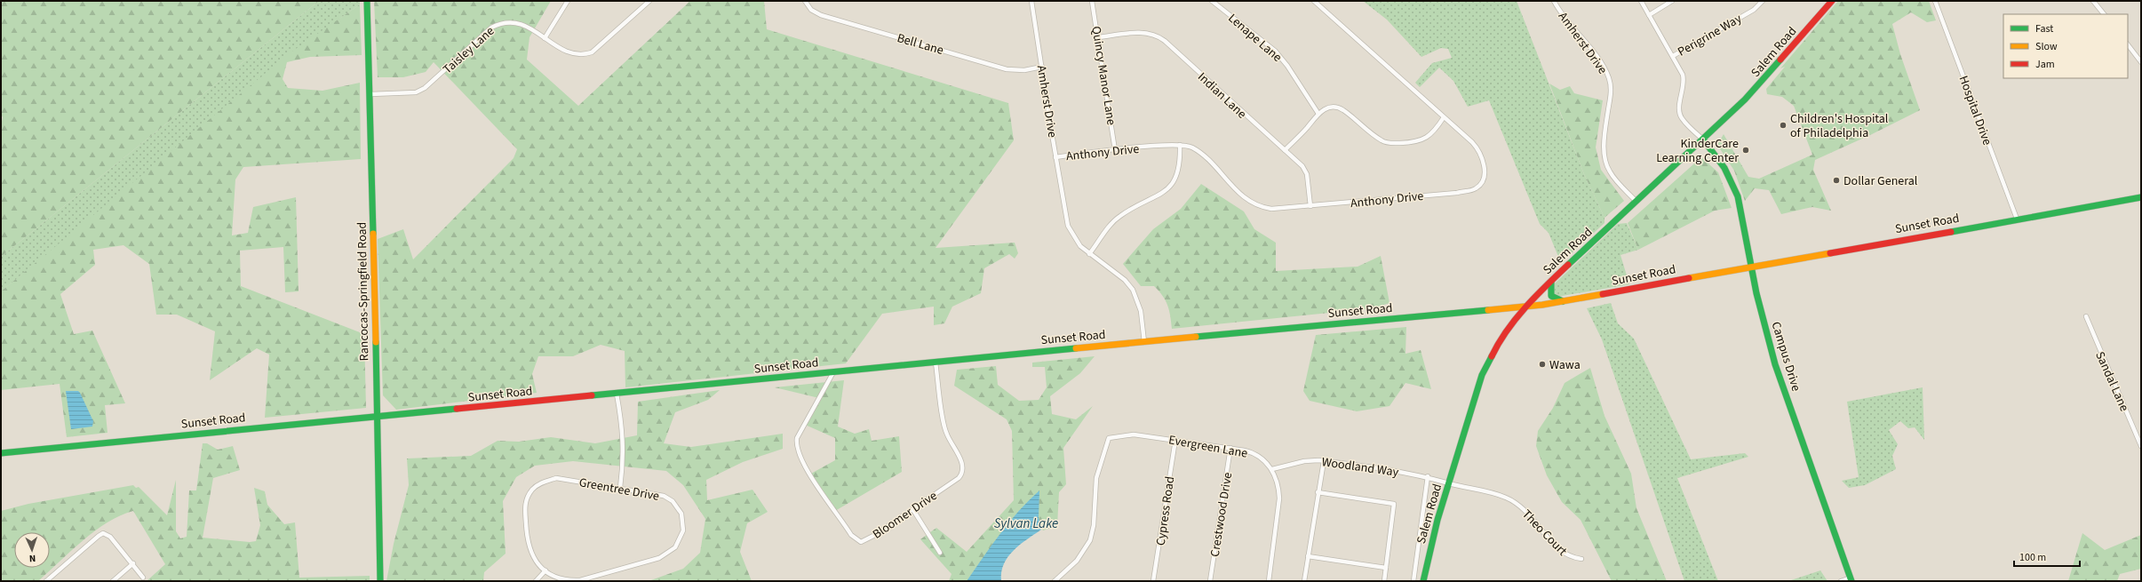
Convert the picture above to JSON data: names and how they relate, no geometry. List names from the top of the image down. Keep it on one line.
{"streets":{"street":["Perigrine Way","Lenape Lane","Amherst Drive","Bell Lane","Taisley Lane","Salem Road","Quincy Manor Lane","Indian Lane","Hospital Drive","Anthony Drive","Sunset Road","Rancocas-Springfield Road","Campus Drive","Sandal Lane","Evergreen Lane","Woodland Way","Greentree Drive","Cypress Road","Bloomer Drive","Crestwood Drive","Theo Court"]},"crossings":[["Amherst Drive","Bell Lane"],["Amherst Drive","Salem Road"],["Amherst Drive","Anthony Drive"],["Amherst Drive","Sunset Road"],["Taisley Lane","Rancocas-Springfield Road"],["Salem Road","Sunset Road"],["Salem Road","Campus Drive"],["Salem Road","Woodland Way"],["Salem Road","Theo Court"],["Quincy Manor Lane","Indian Lane"],["Quincy Manor Lane","Anthony Drive"],["Indian Lane","Anthony Drive"],["Hospital Drive","Sunset Road"],["Sunset Road","Rancocas-Springfield Road"],["Sunset Road","Campus Drive"],["Sunset Road","Bloomer Drive"],["Evergreen Lane","Woodland Way"],["Evergreen Lane","Cypress Road"],["Evergreen Lane","Crestwood Drive"],["Woodland Way","Theo Court"]],"water":["Sylvan Lake"],"places":["Children's Hospital of Philadelphia","KinderCare Learning Center","Dollar General","Wawa"],"legend":["Fast","Slow","Jam"],"scale_bar":"100 m","north":"bottom"}
